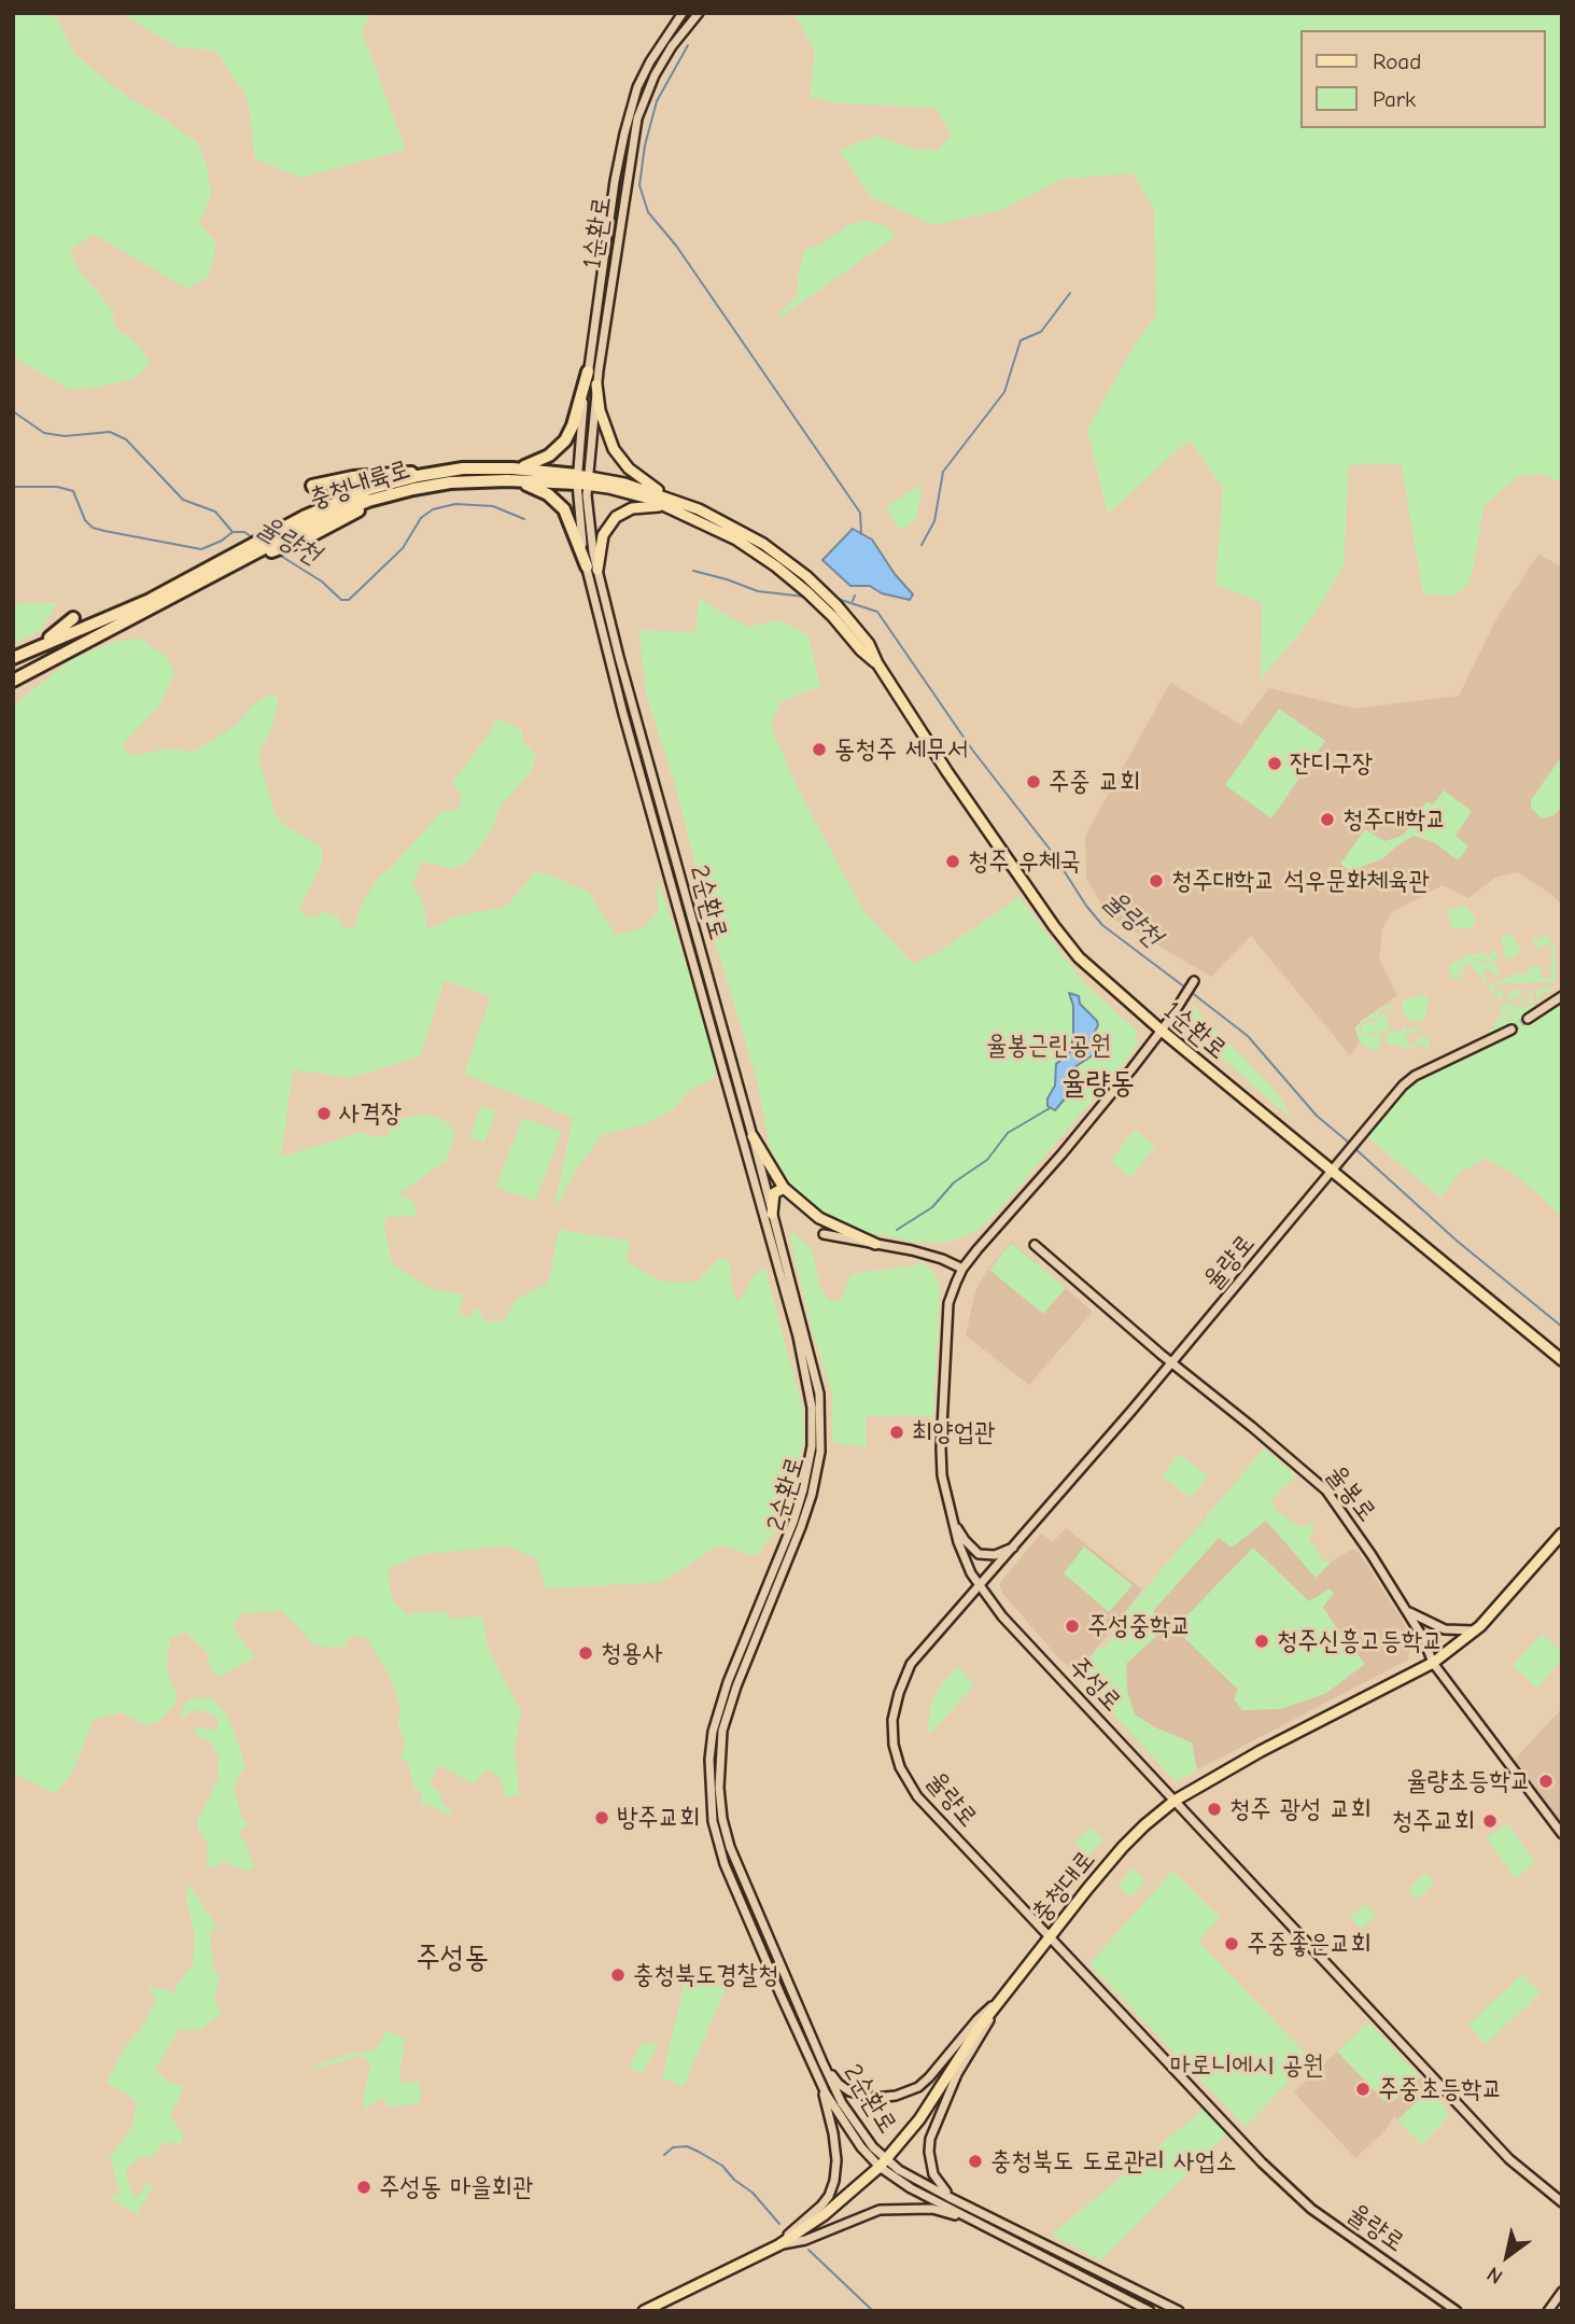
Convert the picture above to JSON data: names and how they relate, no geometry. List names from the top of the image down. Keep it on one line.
{"streets":{"highway":["충청내륙로"],"main road":["1순환로","충청대로"],"street":["2순환로","율량로","율봉로","주성로"]},"crossings":[["1순환로","충청내륙로"],["1순환로","2순환로"],["1순환로","율량로"],["1순환로","주성로"],["충청내륙로","2순환로"],["2순환로","충청대로"],["율량로","율봉로"],["율량로","주성로"],["율량로","충청대로"],["율봉로","충청대로"],["주성로","충청대로"]],"districts":["율량동","주성동"],"water":["율량천"],"parks":["율봉근린공원","마로니에시 공원"],"places":["동청주 세무서","잔디구장","주중 교회","청주대학교","청주 우체국","청주대학교 석우문화체육관","사격장","최양업관","주성중학교","청주신흥고등학교","청용사","율량초등학교","청주 광성 교회","방주교회","청주교회","주중좋은교회","충청북도경찰청","주중초등학교","충청북도 도로관리 사업소","주성동 마을회관"],"legend":["Road","Park"],"north":"bottom left"}
